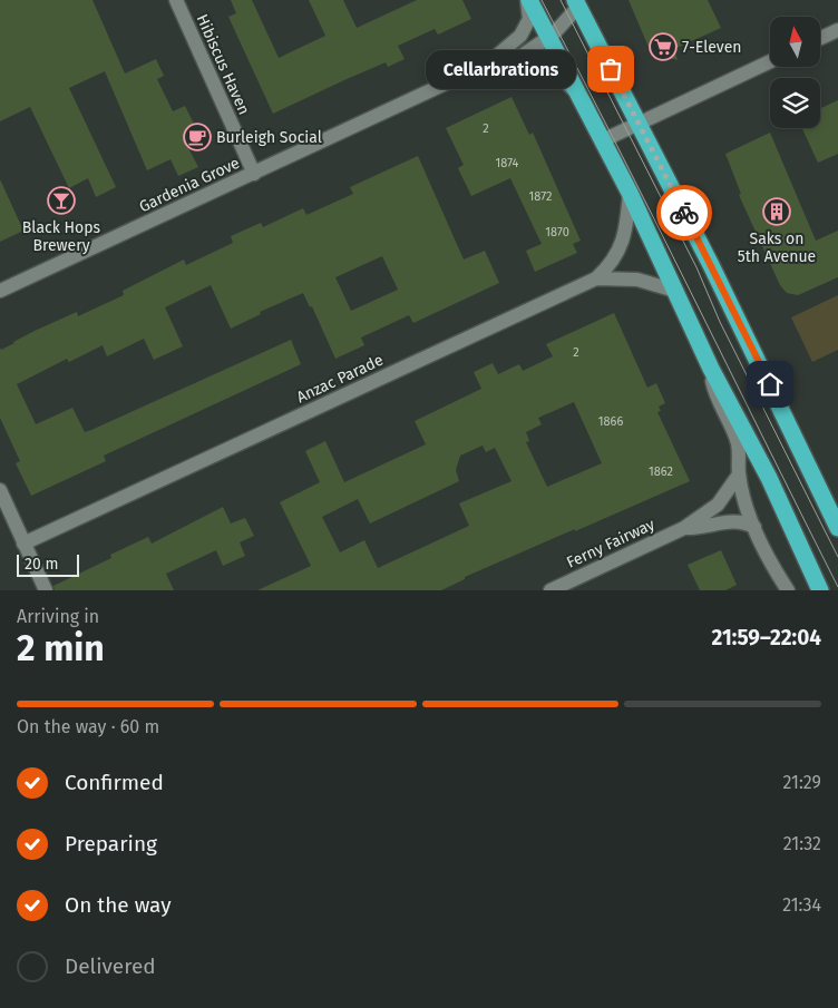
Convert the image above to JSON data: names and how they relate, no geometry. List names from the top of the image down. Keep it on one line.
{"streets":{"street":["Hibiscus Haven","Gardenia Grove","Anzac Parade","Ferny Fairway"]},"crossings":[["Hibiscus Haven","Gardenia Grove"]],"places":{"supermarket":["7-Eleven"],"other":["Cellarbrations"],"cafe":["Burleigh Social"],"bar":["Black Hops Brewery"],"building":["Saks on 5th Avenue"]},"house_numbers":["2","1874","1872","1870","2","1866","1862"],"scale_bar":"20 m","north":"top","page":{"bubble":"Cellarbrations","scale":"20 m","heading":["2 min","Arriving in","21:59–22:04"],"bar":"On the way · 60 m","list":[["Confirmed","21:29"],["Preparing","21:32"],["On the way","21:34"],"Delivered"]}}
